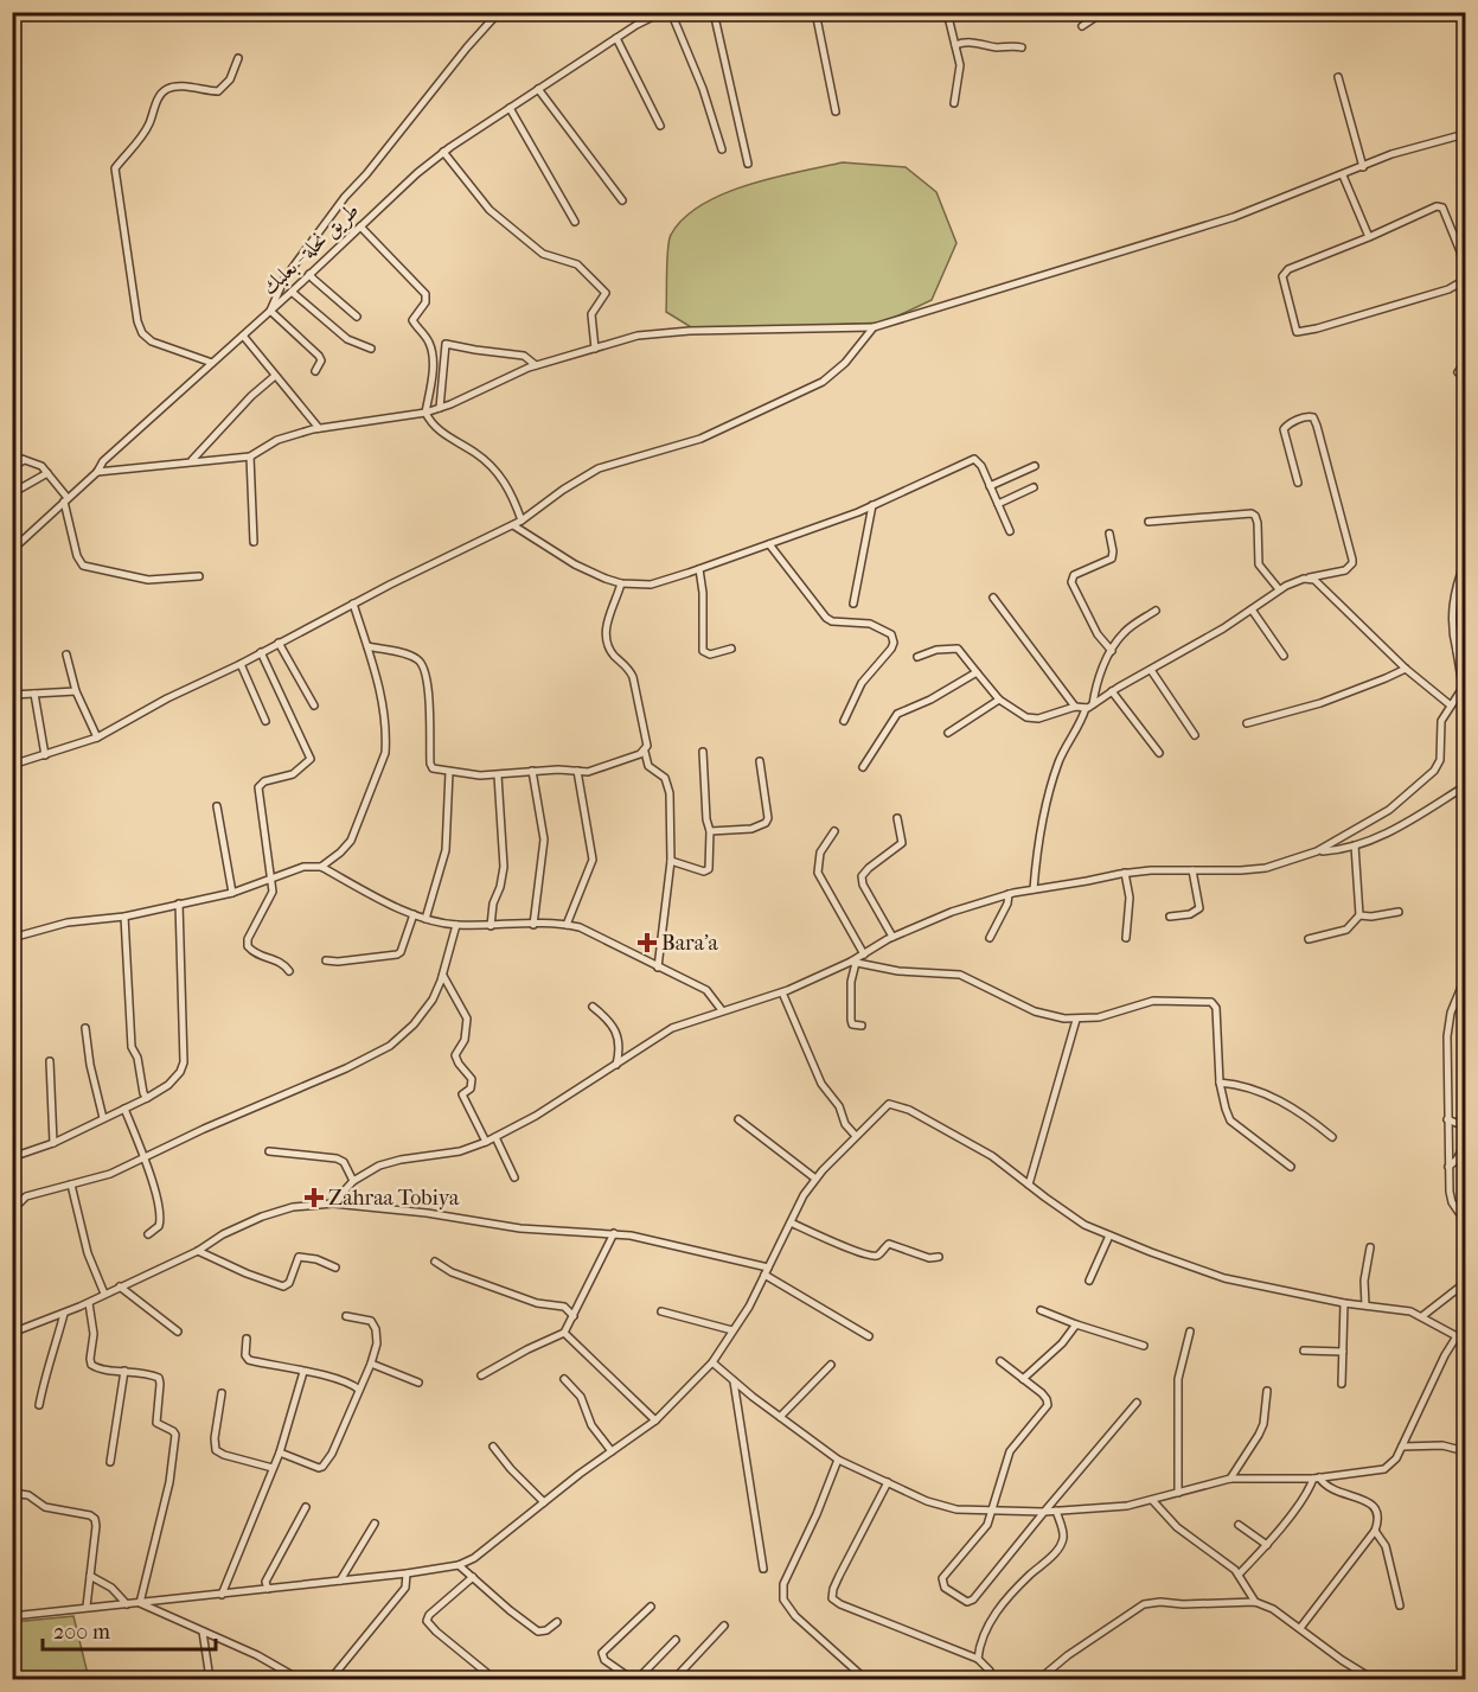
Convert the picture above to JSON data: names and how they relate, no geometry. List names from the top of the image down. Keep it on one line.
{"streets":{"street":["طريق نحلة - بعلبك"]},"places":{"health":["Bara'a","Zahraa Tobiya"]},"scale_bar":"200 m"}
